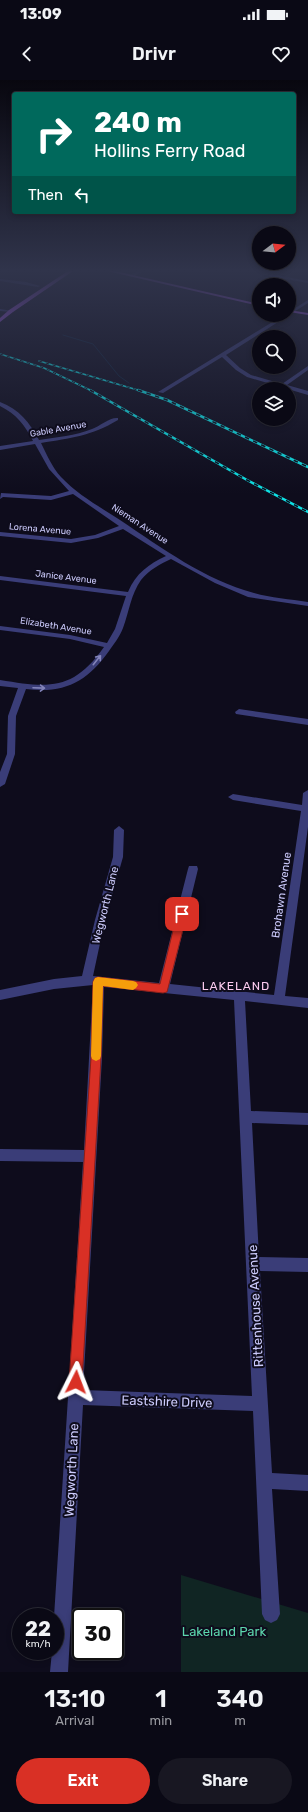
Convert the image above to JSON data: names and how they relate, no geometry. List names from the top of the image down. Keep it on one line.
{"streets":{"street":["Gable Avenue","Nieman Avenue","Lorena Avenue","Janice Avenue","Elizabeth Avenue","Brohawn Avenue","Wegworth Lane","Rittenhouse Avenue","Eastshire Drive"]},"crossings":[["Gable Avenue","Nieman Avenue"],["Nieman Avenue","Lorena Avenue"],["Wegworth Lane","Eastshire Drive"],["Rittenhouse Avenue","Eastshire Drive"]],"districts":["LAKELAND"],"parks":["Lakeland Park"],"north":"right","page":{"status":"13:09","header":"Drivr","turn":["240 m","Hollins Ferry Road"],"then":"Then","speed":"22 km/h","limit":"30","eta":["13:10","Arrival","1","min","340","m"],"buttons":["Exit","Share"]}}
